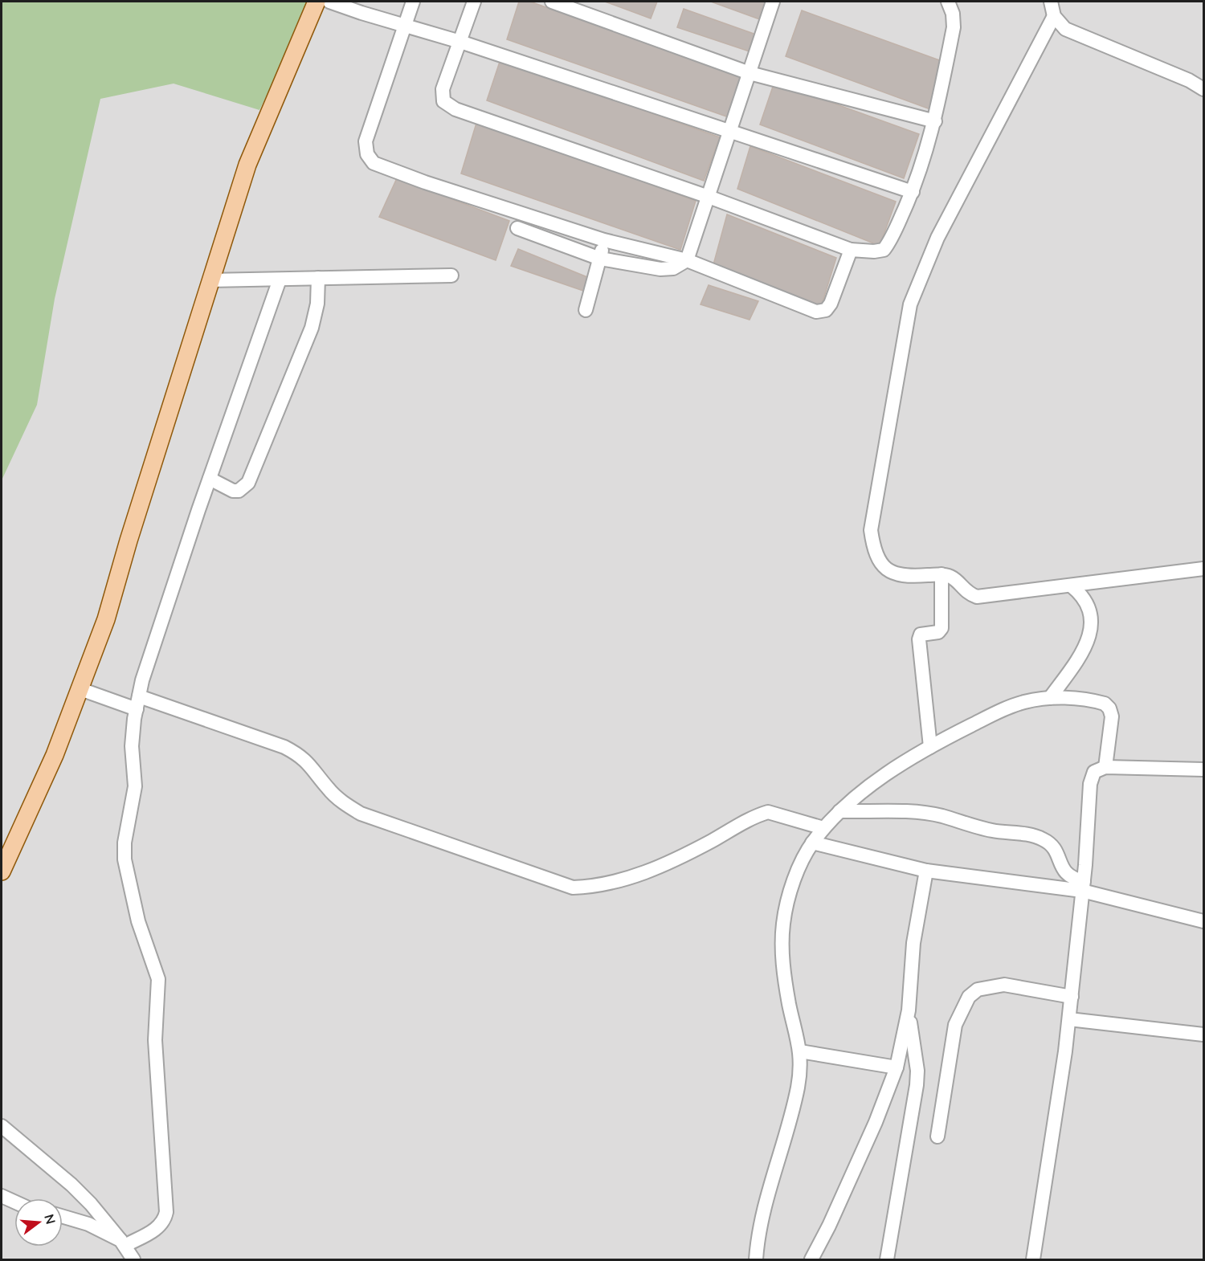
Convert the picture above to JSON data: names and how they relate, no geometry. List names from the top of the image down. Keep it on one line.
{"north":"right"}
